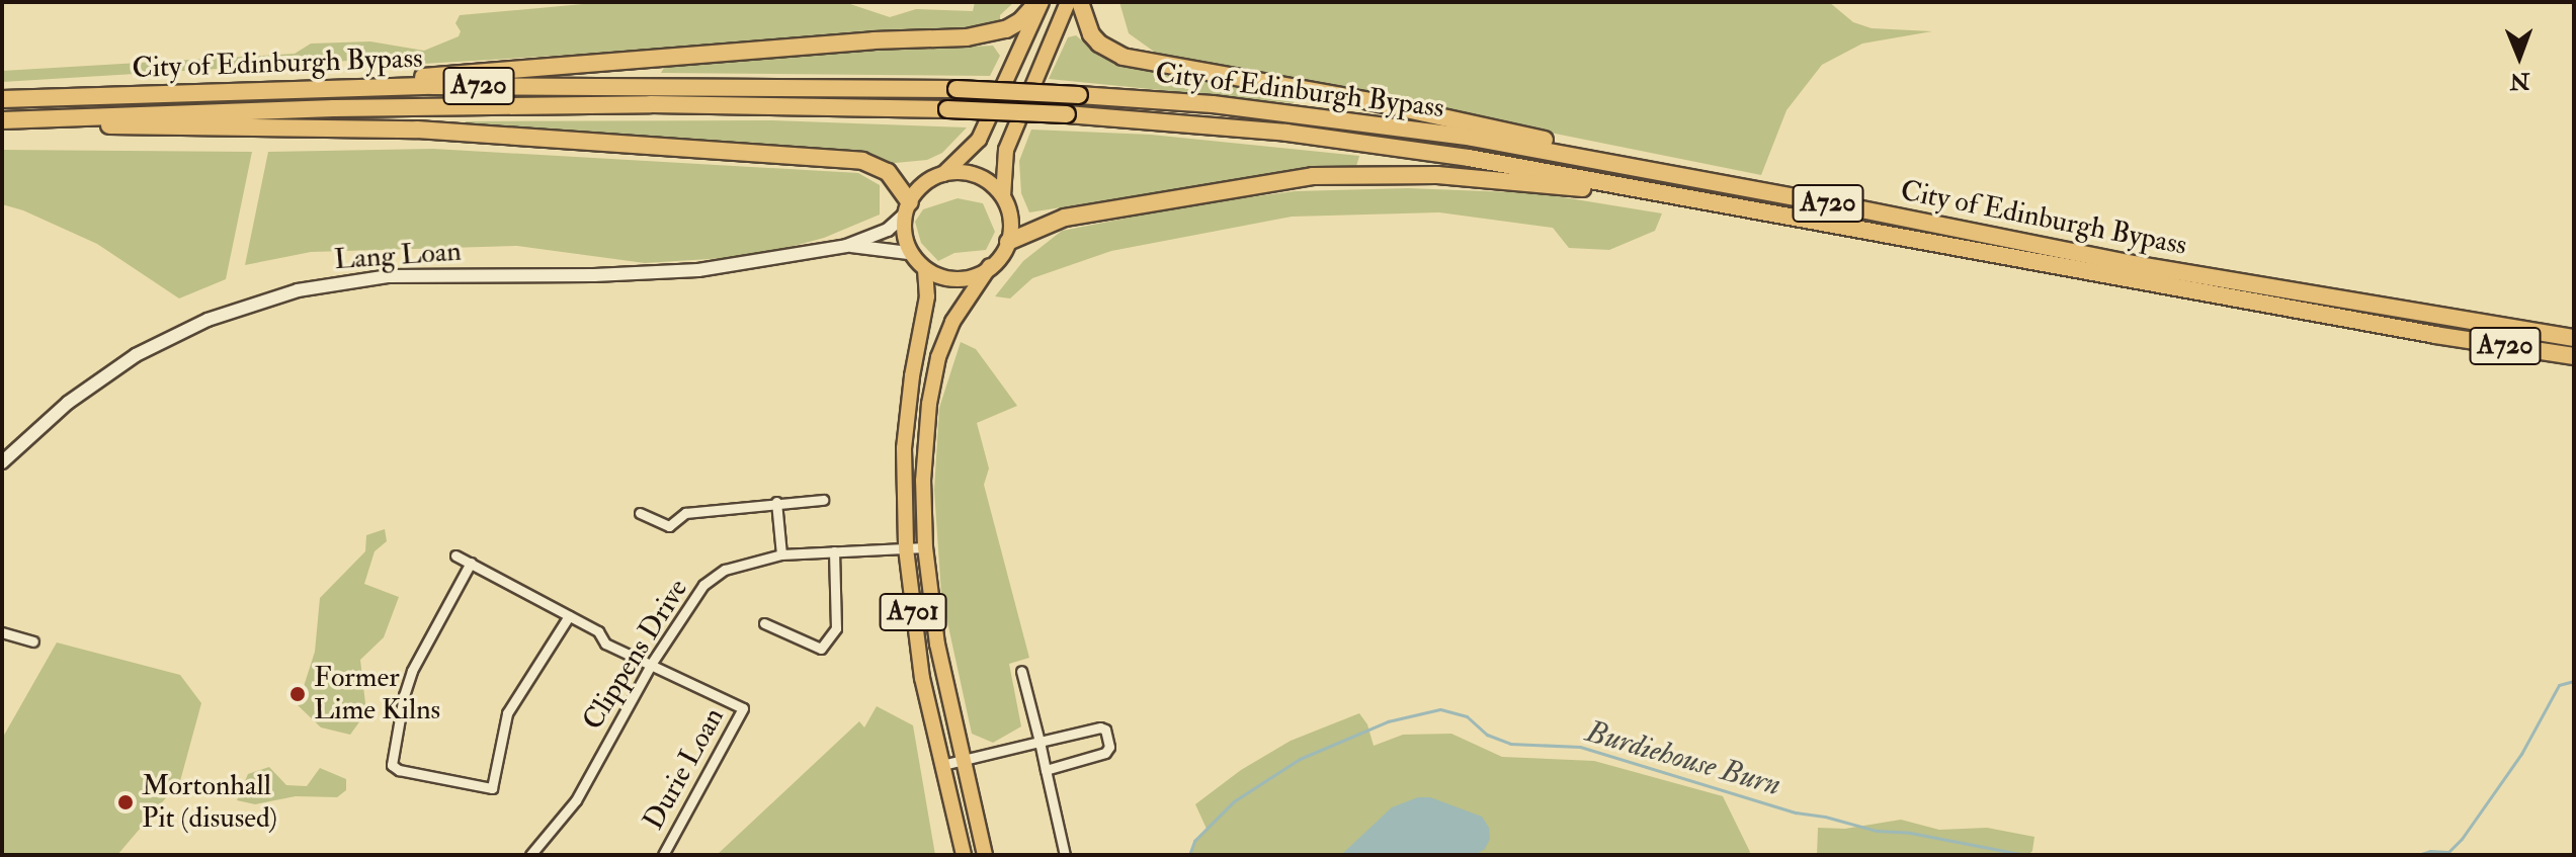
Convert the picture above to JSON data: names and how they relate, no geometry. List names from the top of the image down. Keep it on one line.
{"streets":{"highway":["City of Edinburgh Bypass","A720"],"main road":["A701"],"street":["Lang Loan","Clippens Drive","Durie Loan"]},"crossings":[["Lang Loan","A701"],["A701","Clippens Drive"],["Clippens Drive","Durie Loan"]],"water":["Burdiehouse Burn"],"places":["Former Lime Kilns","Mortonhall Pit (disused)"],"north":"bottom"}
